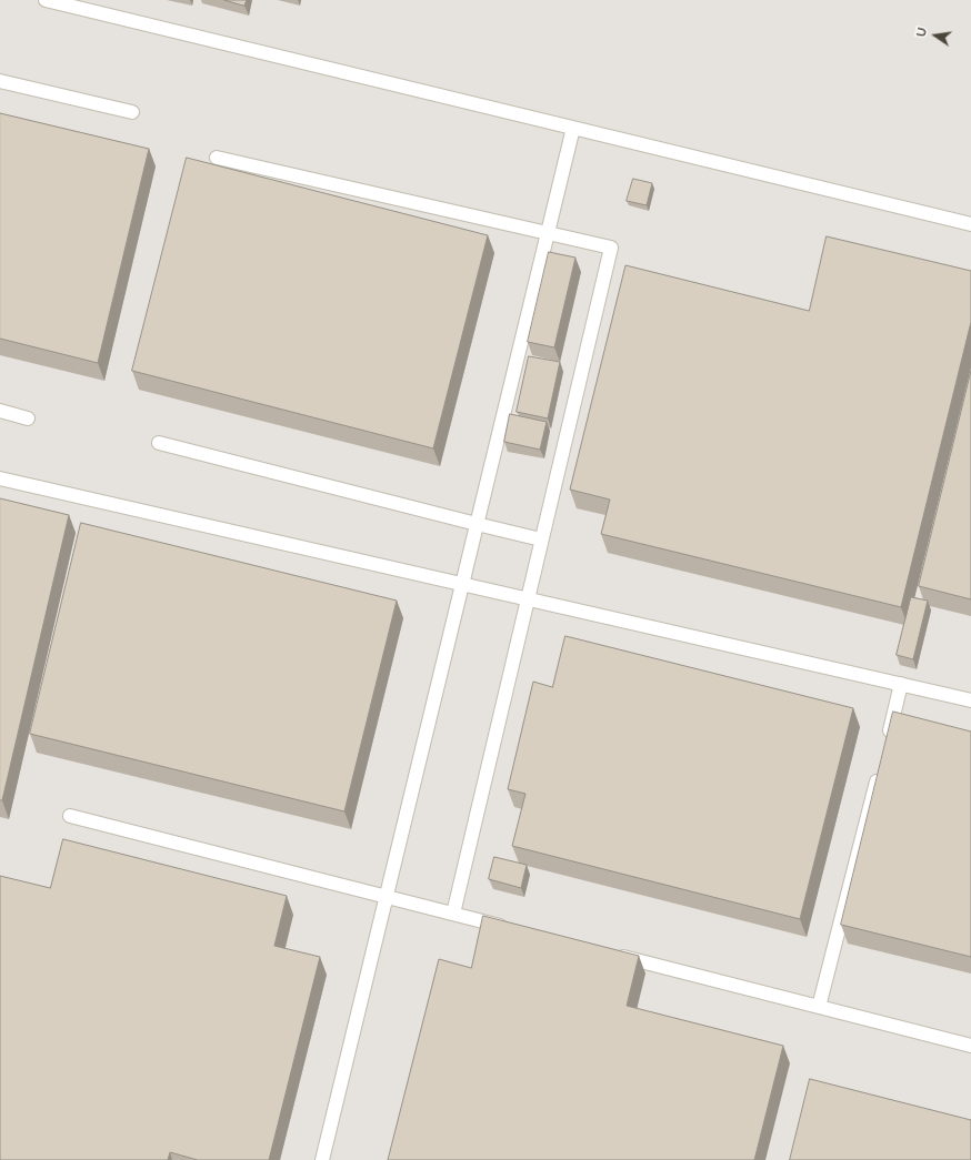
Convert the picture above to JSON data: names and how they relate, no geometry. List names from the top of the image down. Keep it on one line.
{"north":"left"}
